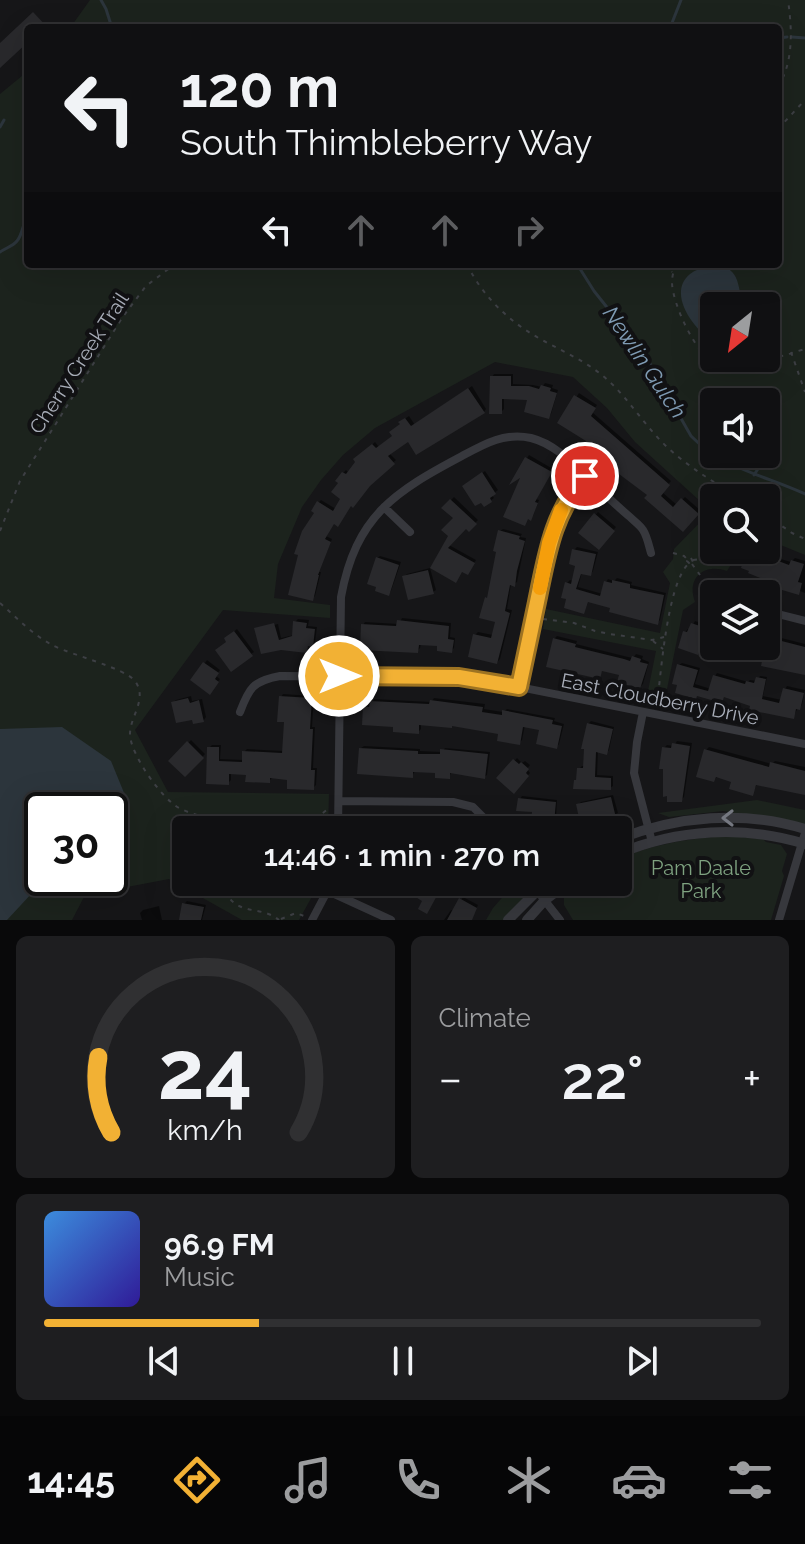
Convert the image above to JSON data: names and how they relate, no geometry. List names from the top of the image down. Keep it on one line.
{"streets":{"street":["East Cloudberry Drive"],"path":["Cherry Creek Trail"]},"water":["Newlin Gulch"],"parks":["Pam Daale Park"],"north":"bottom left","page":{"turn":["120 m","South Thimbleberry Way"],"limit":"30","trip":"14:46 · 1 min · 270 m","tile":"Climate","heat":["−","22°","+"],"song":["96.9 FM","Music"],"tabs":"14:45","gauge":["24","km/h"]}}
